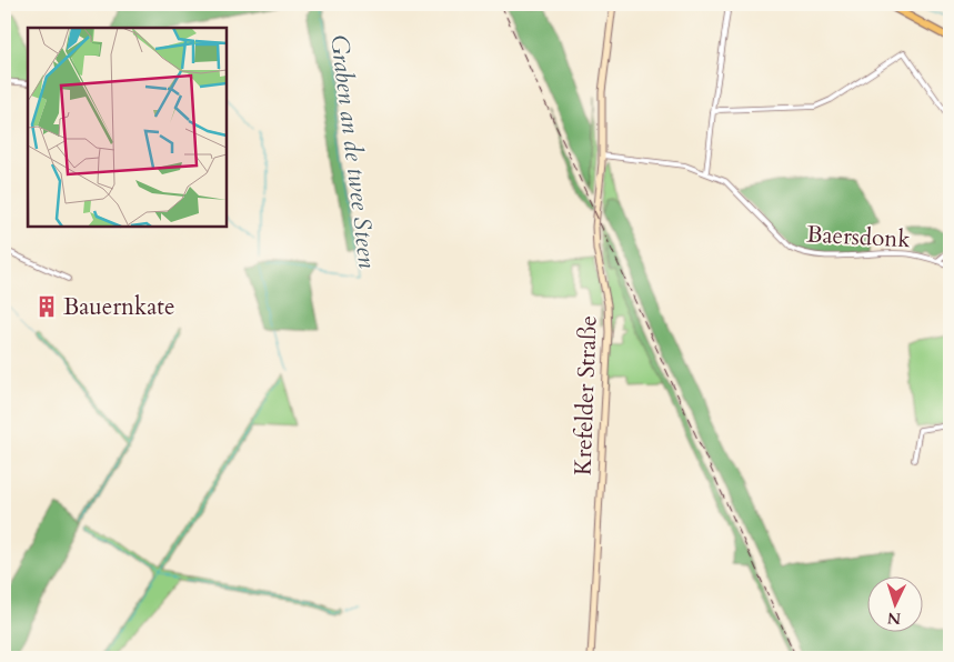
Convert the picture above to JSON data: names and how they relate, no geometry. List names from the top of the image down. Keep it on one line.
{"streets":{"main road":["Krefelder Straße"],"street":["Baersdonk"]},"crossings":[["Baersdonk","Krefelder Straße"]],"water":["Graben an de twee Steen"],"places":{"building":["Bauernkate"]},"north":"bottom"}
